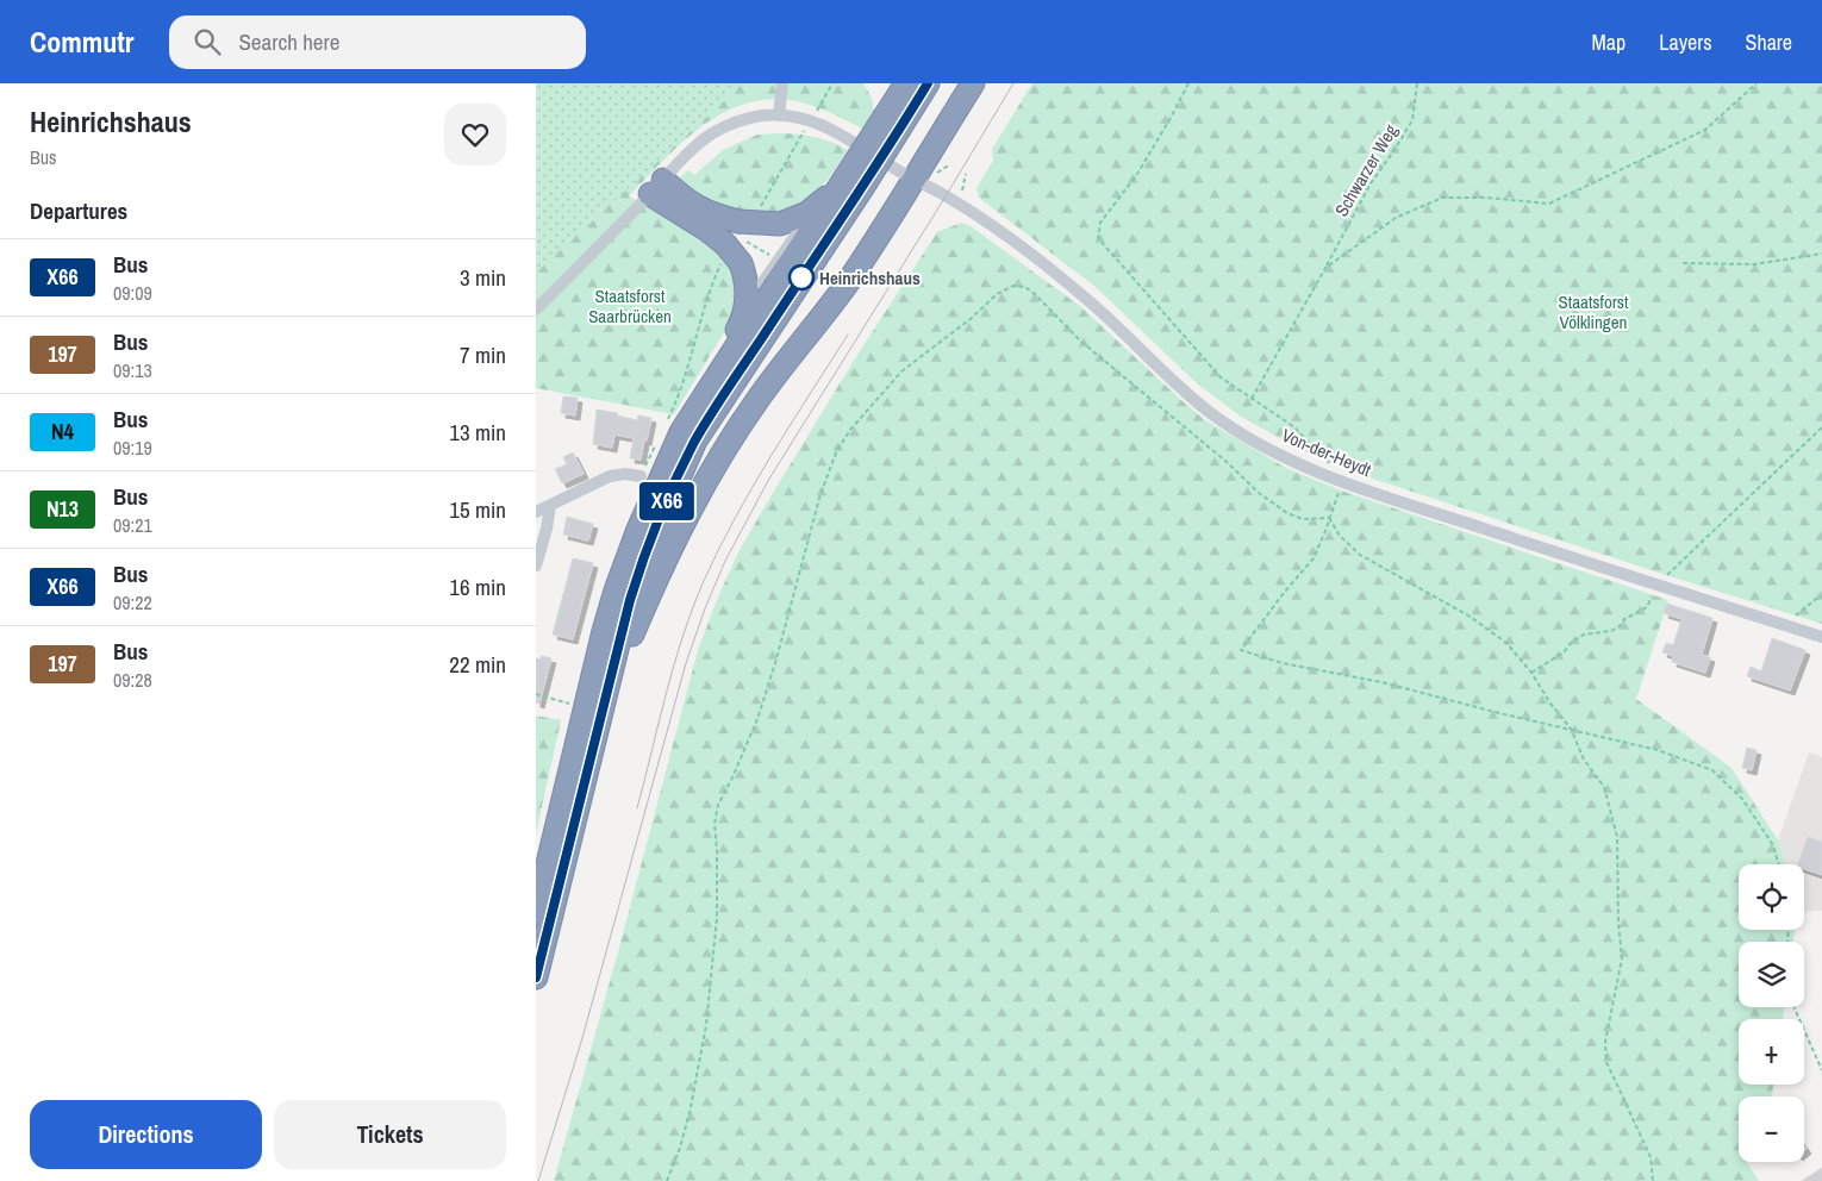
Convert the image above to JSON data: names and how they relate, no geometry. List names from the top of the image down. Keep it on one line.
{"streets":{"street":["Von-der-Heydt"],"path":["Schwarzer Weg"]},"parks":["Staatsforst Saarbrücken","Staatsforst Völklingen"],"places":["Heinrichshaus"],"lines":["bus line X66"],"page":{"header":"Commutr","search":"Search here","nav":["Map","Layers","Share"],"heading":[["Heinrichshaus","Bus"],"Departures"],"on_map":"X66","list":[{"mark":"X66","name":"Bus","note":"09:09","value":"3 min"},{"mark":"197","name":"Bus","note":"09:13","value":"7 min"},{"mark":"N4","name":"Bus","note":"09:19","value":"13 min"},{"mark":"N13","name":"Bus","note":"09:21","value":"15 min"},{"mark":"X66","name":"Bus","note":"09:22","value":"16 min"},{"mark":"197","name":"Bus","note":"09:28","value":"22 min"}],"map_buttons":["+","−"],"buttons":["Directions","Tickets"]}}
